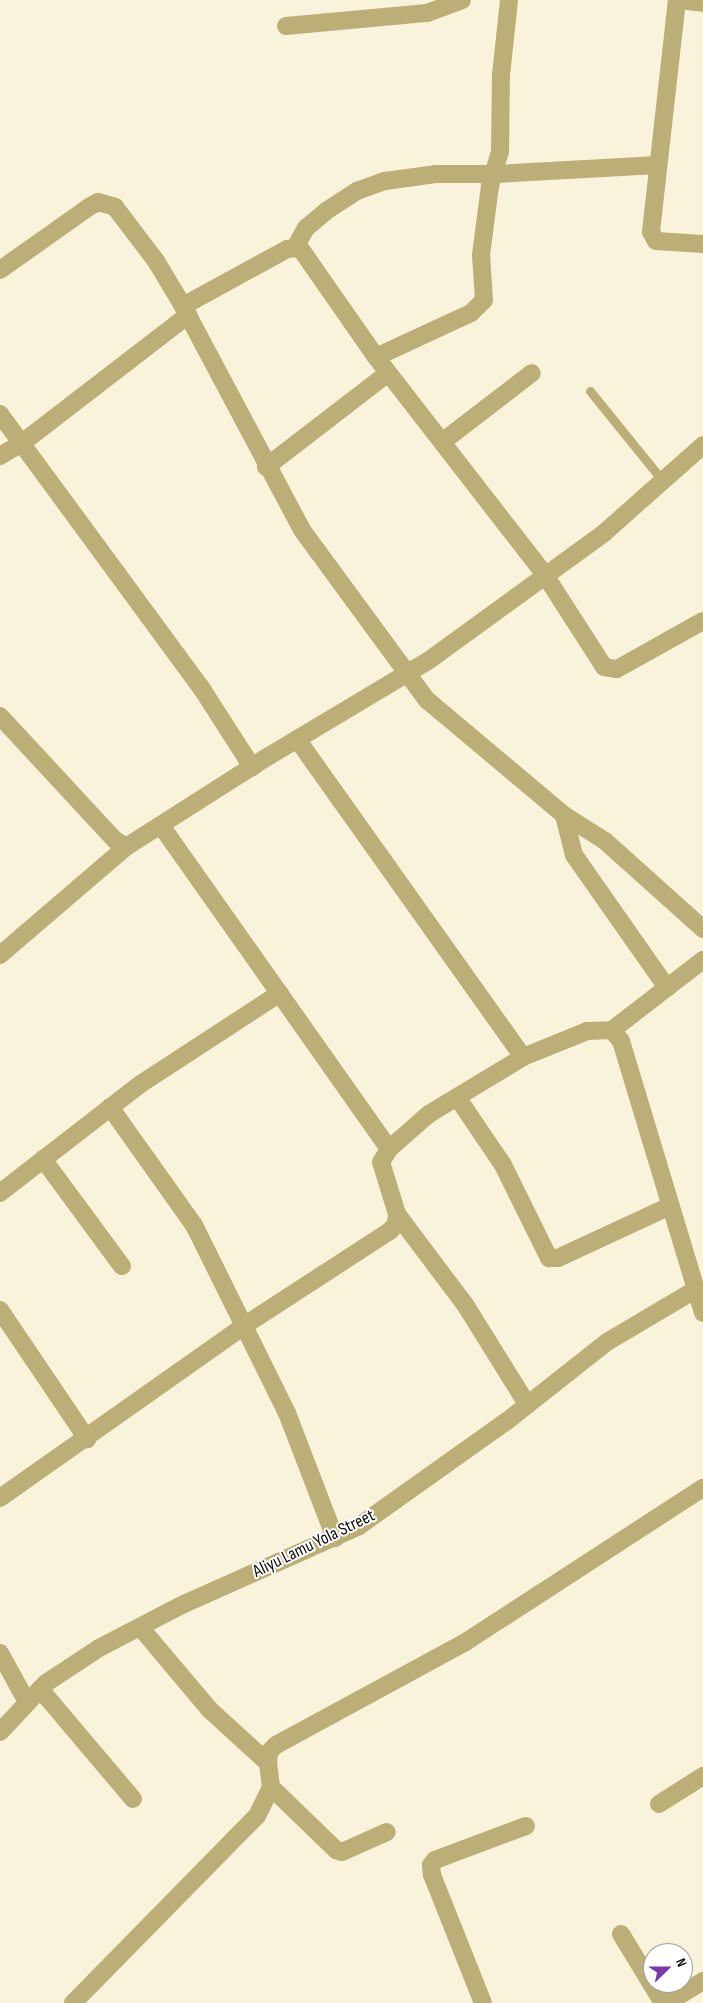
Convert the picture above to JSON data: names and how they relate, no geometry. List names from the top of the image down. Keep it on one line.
{"streets":{"street":["Aliyu Lamu Yola Street"]},"north":"right"}
